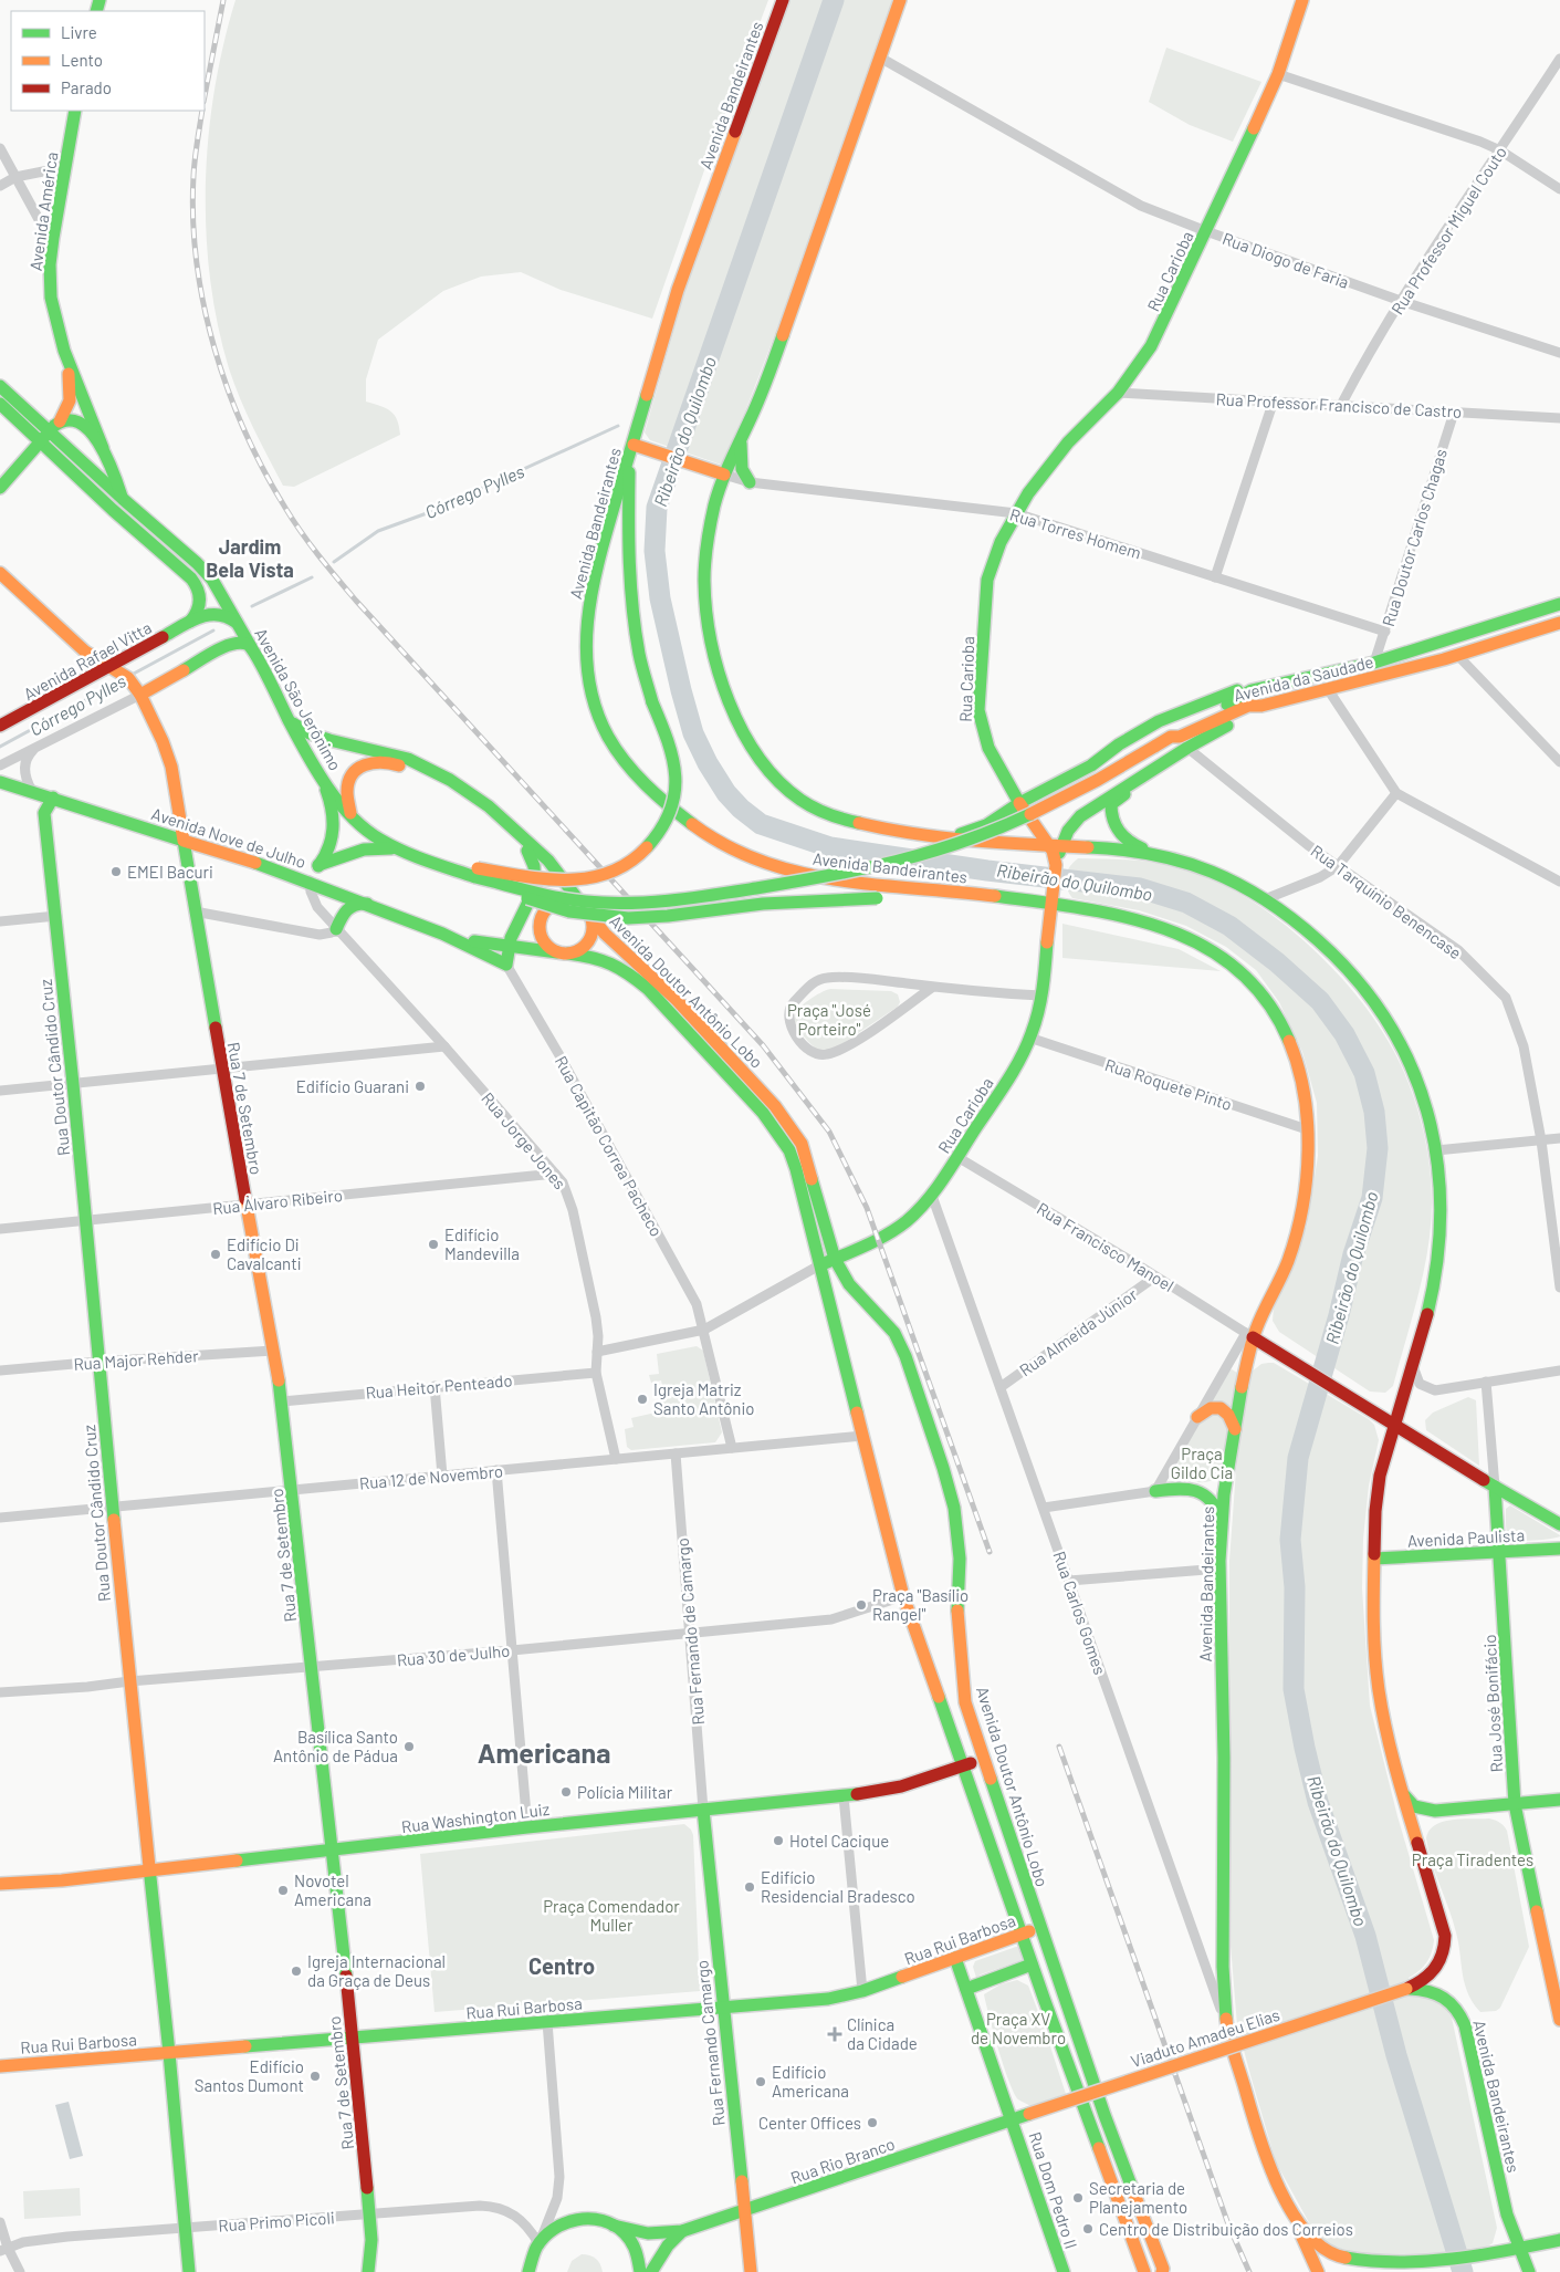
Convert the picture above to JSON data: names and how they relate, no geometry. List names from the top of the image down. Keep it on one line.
{"streets":{"main road":["Avenida Bandeirantes","Avenida América","Rua Carioba","Avenida Rafael Vitta","Avenida da Saudade","Avenida São Jerônimo","Avenida Nove de Julho","Avenida Doutor Antônio Lobo","Rua Doutor Cândido Cruz","Rua 7 de Setembro","Avenida Paulista","Rua José Bonifácio","Rua Washington Luiz","Rua Rui Barbosa","Viaduto Amadeu Elias","Rua Fernando Camargo","Rua Rio Branco","Rua Dom Pedro II"],"street":["Rua Professor Miguel Couto","Rua Diogo de Faria","Rua Professor Francisco de Castro","Rua Torres Homem","Rua Doutor Carlos Chagas","Rua Tarquínio Benencase","Rua Roquete Pinto","Rua Jorge Jones","Rua Capitão Correa Pacheco","Rua Álvaro Ribeiro","Rua Francisco Manoel","Rua Almeida Júnior","Rua Major Rehder","Rua Heitor Penteado","Rua 12 de Novembro","Rua Carlos Gomes","Rua Fernando de Camargo","Rua 30 de Julho","Rua Primo Picoli"]},"crossings":[["Avenida Bandeirantes","Rua Carioba"],["Avenida Bandeirantes","Rua Roquete Pinto"],["Avenida Bandeirantes","Rua Francisco Manoel"],["Avenida Bandeirantes","Avenida Paulista"],["Avenida Bandeirantes","Rua Carlos Gomes"],["Avenida Bandeirantes","Viaduto Amadeu Elias"],["Rua Professor Miguel Couto","Rua Diogo de Faria"],["Rua Professor Miguel Couto","Rua Professor Francisco de Castro"],["Rua Diogo de Faria","Rua Carioba"],["Rua Carioba","Rua Professor Francisco de Castro"],["Rua Carioba","Rua Torres Homem"],["Rua Carioba","Avenida Doutor Antônio Lobo"],["Rua Carioba","Rua Roquete Pinto"],["Rua Carioba","Rua Jorge Jones"],["Rua Carioba","Rua Capitão Correa Pacheco"],["Rua Carioba","Rua Francisco Manoel"],["Rua Carioba","Rua Carlos Gomes"],["Rua Professor Francisco de Castro","Rua Doutor Carlos Chagas"],["Rua Torres Homem","Rua Doutor Carlos Chagas"],["Rua Doutor Carlos Chagas","Avenida da Saudade"],["Avenida Rafael Vitta","Avenida São Jerônimo"],["Avenida Rafael Vitta","Rua 7 de Setembro"],["Avenida São Jerônimo","Avenida Doutor Antônio Lobo"],["Avenida Nove de Julho","Avenida Doutor Antônio Lobo"],["Avenida Nove de Julho","Rua Doutor Cândido Cruz"],["Avenida Nove de Julho","Rua 7 de Setembro"],["Avenida Nove de Julho","Rua Jorge Jones"],["Avenida Doutor Antônio Lobo","Rua 12 de Novembro"],["Avenida Doutor Antônio Lobo","Rua 30 de Julho"],["Avenida Doutor Antônio Lobo","Rua Washington Luiz"],["Avenida Doutor Antônio Lobo","Rua Rui Barbosa"],["Rua Doutor Cândido Cruz","Rua Álvaro Ribeiro"],["Rua Doutor Cândido Cruz","Rua Major Rehder"],["Rua Doutor Cândido Cruz","Rua 12 de Novembro"],["Rua Doutor Cândido Cruz","Rua 30 de Julho"],["Rua Doutor Cândido Cruz","Rua Washington Luiz"],["Rua Doutor Cândido Cruz","Rua Rui Barbosa"],["Rua Doutor Cândido Cruz","Rua Primo Picoli"],["Rua 7 de Setembro","Rua Álvaro Ribeiro"],["Rua 7 de Setembro","Rua Major Rehder"],["Rua 7 de Setembro","Rua Heitor Penteado"],["Rua 7 de Setembro","Rua 12 de Novembro"],["Rua 7 de Setembro","Rua 30 de Julho"],["Rua 7 de Setembro","Rua Washington Luiz"],["Rua 7 de Setembro","Rua Rui Barbosa"],["Rua 7 de Setembro","Rua Primo Picoli"],["Rua Jorge Jones","Rua Álvaro Ribeiro"],["Rua Jorge Jones","Rua Heitor Penteado"],["Rua Jorge Jones","Rua 12 de Novembro"],["Rua Capitão Correa Pacheco","Rua 12 de Novembro"],["Rua Francisco Manoel","Rua Almeida Júnior"],["Rua Francisco Manoel","Avenida Paulista"],["Rua Almeida Júnior","Rua Carlos Gomes"],["Rua 12 de Novembro","Rua Fernando de Camargo"],["Avenida Paulista","Rua José Bonifácio"],["Rua Fernando de Camargo","Rua 30 de Julho"],["Rua Fernando de Camargo","Rua Washington Luiz"],["Rua Fernando de Camargo","Rua Fernando Camargo"],["Rua Washington Luiz","Rua Fernando Camargo"],["Rua Rui Barbosa","Rua Fernando Camargo"],["Viaduto Amadeu Elias","Rua Rio Branco"],["Viaduto Amadeu Elias","Rua Dom Pedro II"],["Rua Fernando Camargo","Rua Rio Branco"],["Rua Rio Branco","Rua Dom Pedro II"],["Rua Rio Branco","Rua Primo Picoli"]],"districts":["Jardim Bela Vista","Americana","Centro"],"water":["Ribeirão do Quilombo","Córrego Pylles"],"parks":["Praça \"José Porteiro\"","Praça Gildo Cia","Praça Tiradentes","Praça Comendador Muller","Praça XV de Novembro"],"places":{"other":["EMEI Bacuri","Edifício Guarani","Edifício Mandevilla","Edifício Di Cavalcanti","Igreja Matriz Santo Antônio","Praça \"Basílio Rangel\"","Basílica Santo Antônio de Pádua","Polícia Militar","Hotel Cacique","Edifício Residencial Bradesco","Novotel Americana","Igreja Internacional da Graça de Deus","Edifício Santos Dumont","Edifício Americana","Center Offices","Secretaria de Planejamento","Centro de Distribuição dos Correios"],"health":["Clínica da Cidade"]},"legend":["Livre","Lento","Parado"]}
